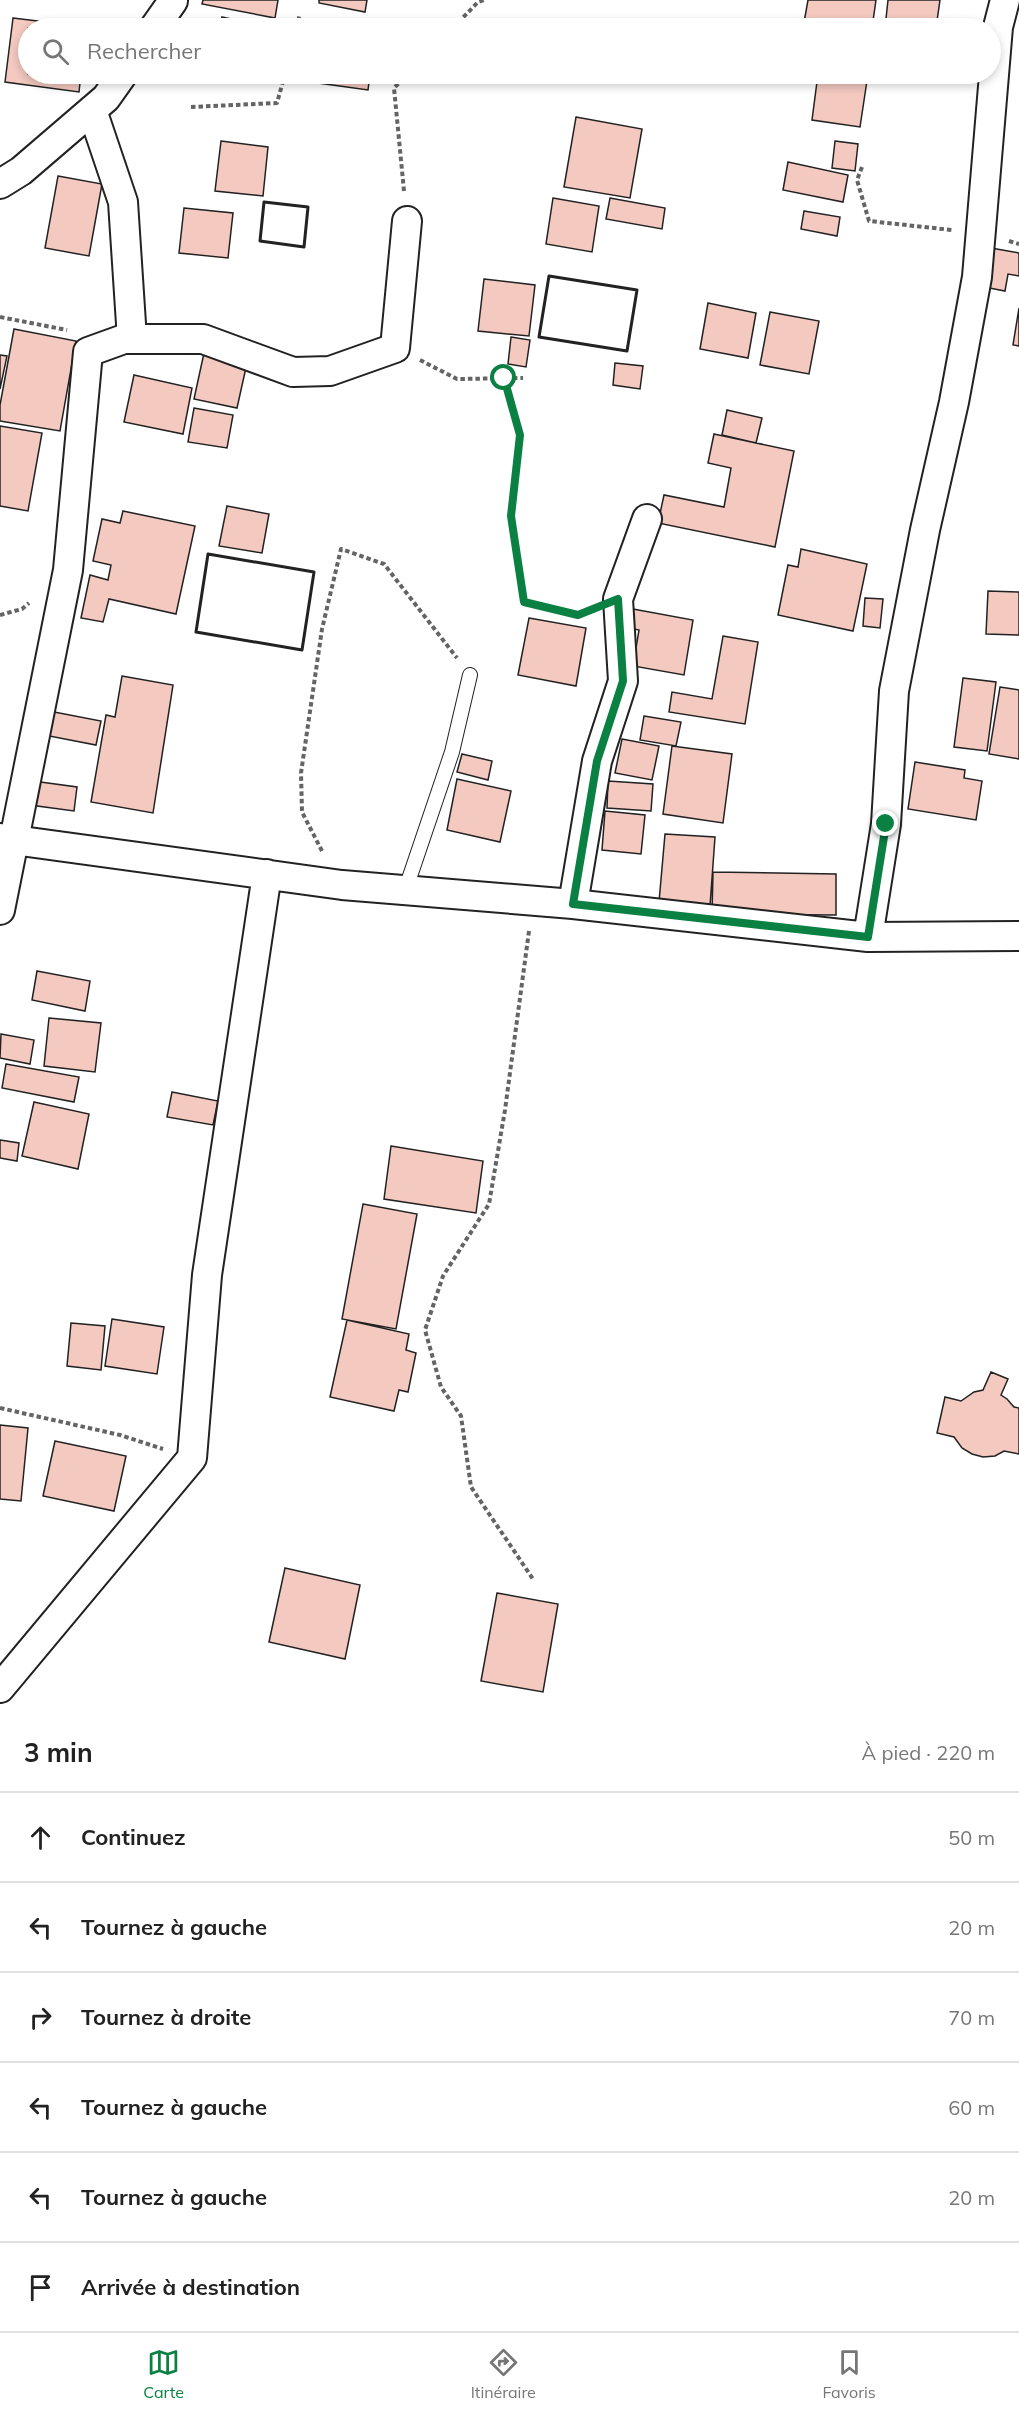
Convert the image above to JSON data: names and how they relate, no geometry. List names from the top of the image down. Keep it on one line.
{"page":{"search":"Rechercher","heading":["3 min","À pied · 220 m"],"list":[["Continuez","50 m"],["Tournez à gauche","20 m"],["Tournez à droite","70 m"],["Tournez à gauche","60 m"],["Tournez à gauche","20 m"],"Arrivée à destination"],"nav":["Carte","Itinéraire","Favoris"]}}
